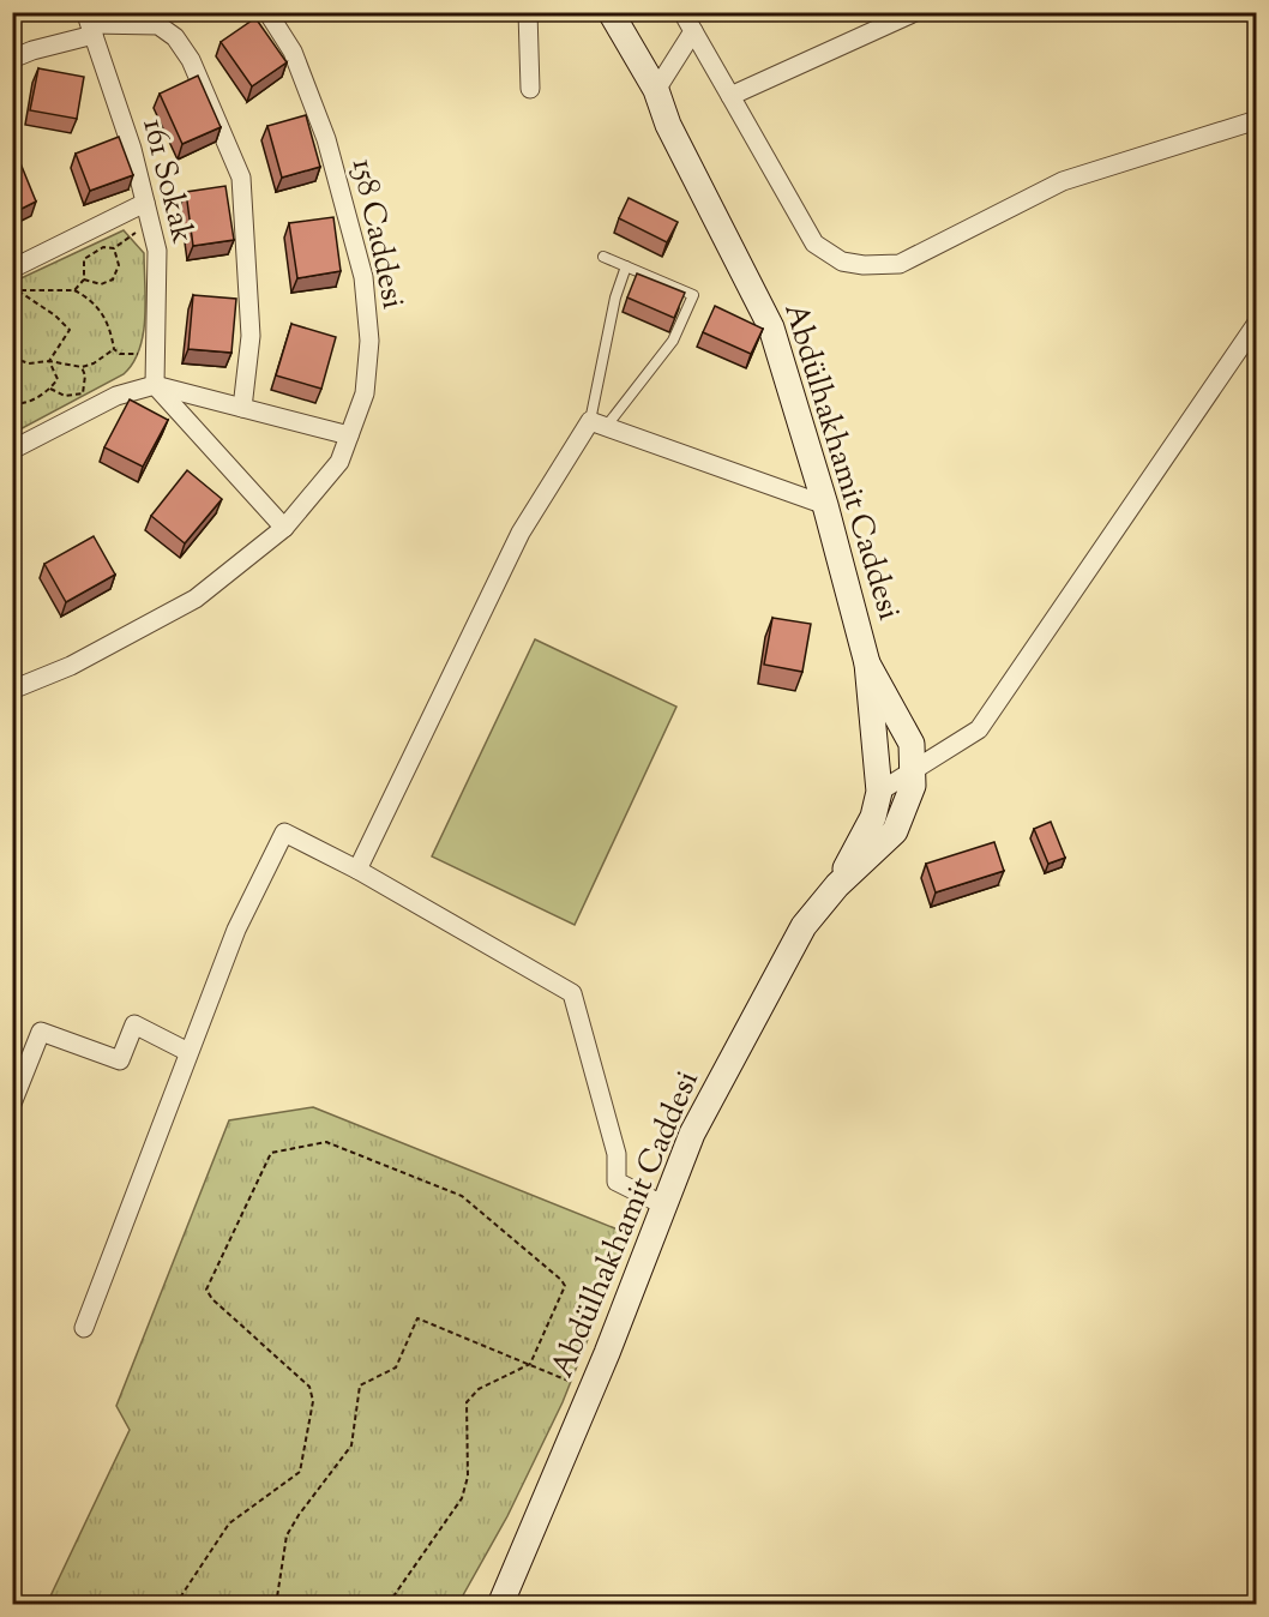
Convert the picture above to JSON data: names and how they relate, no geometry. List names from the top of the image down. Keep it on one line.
{"streets":{"main road":["Abdülhakhamit Caddesi"],"street":["161 Sokak","158 Caddesi"]}}
